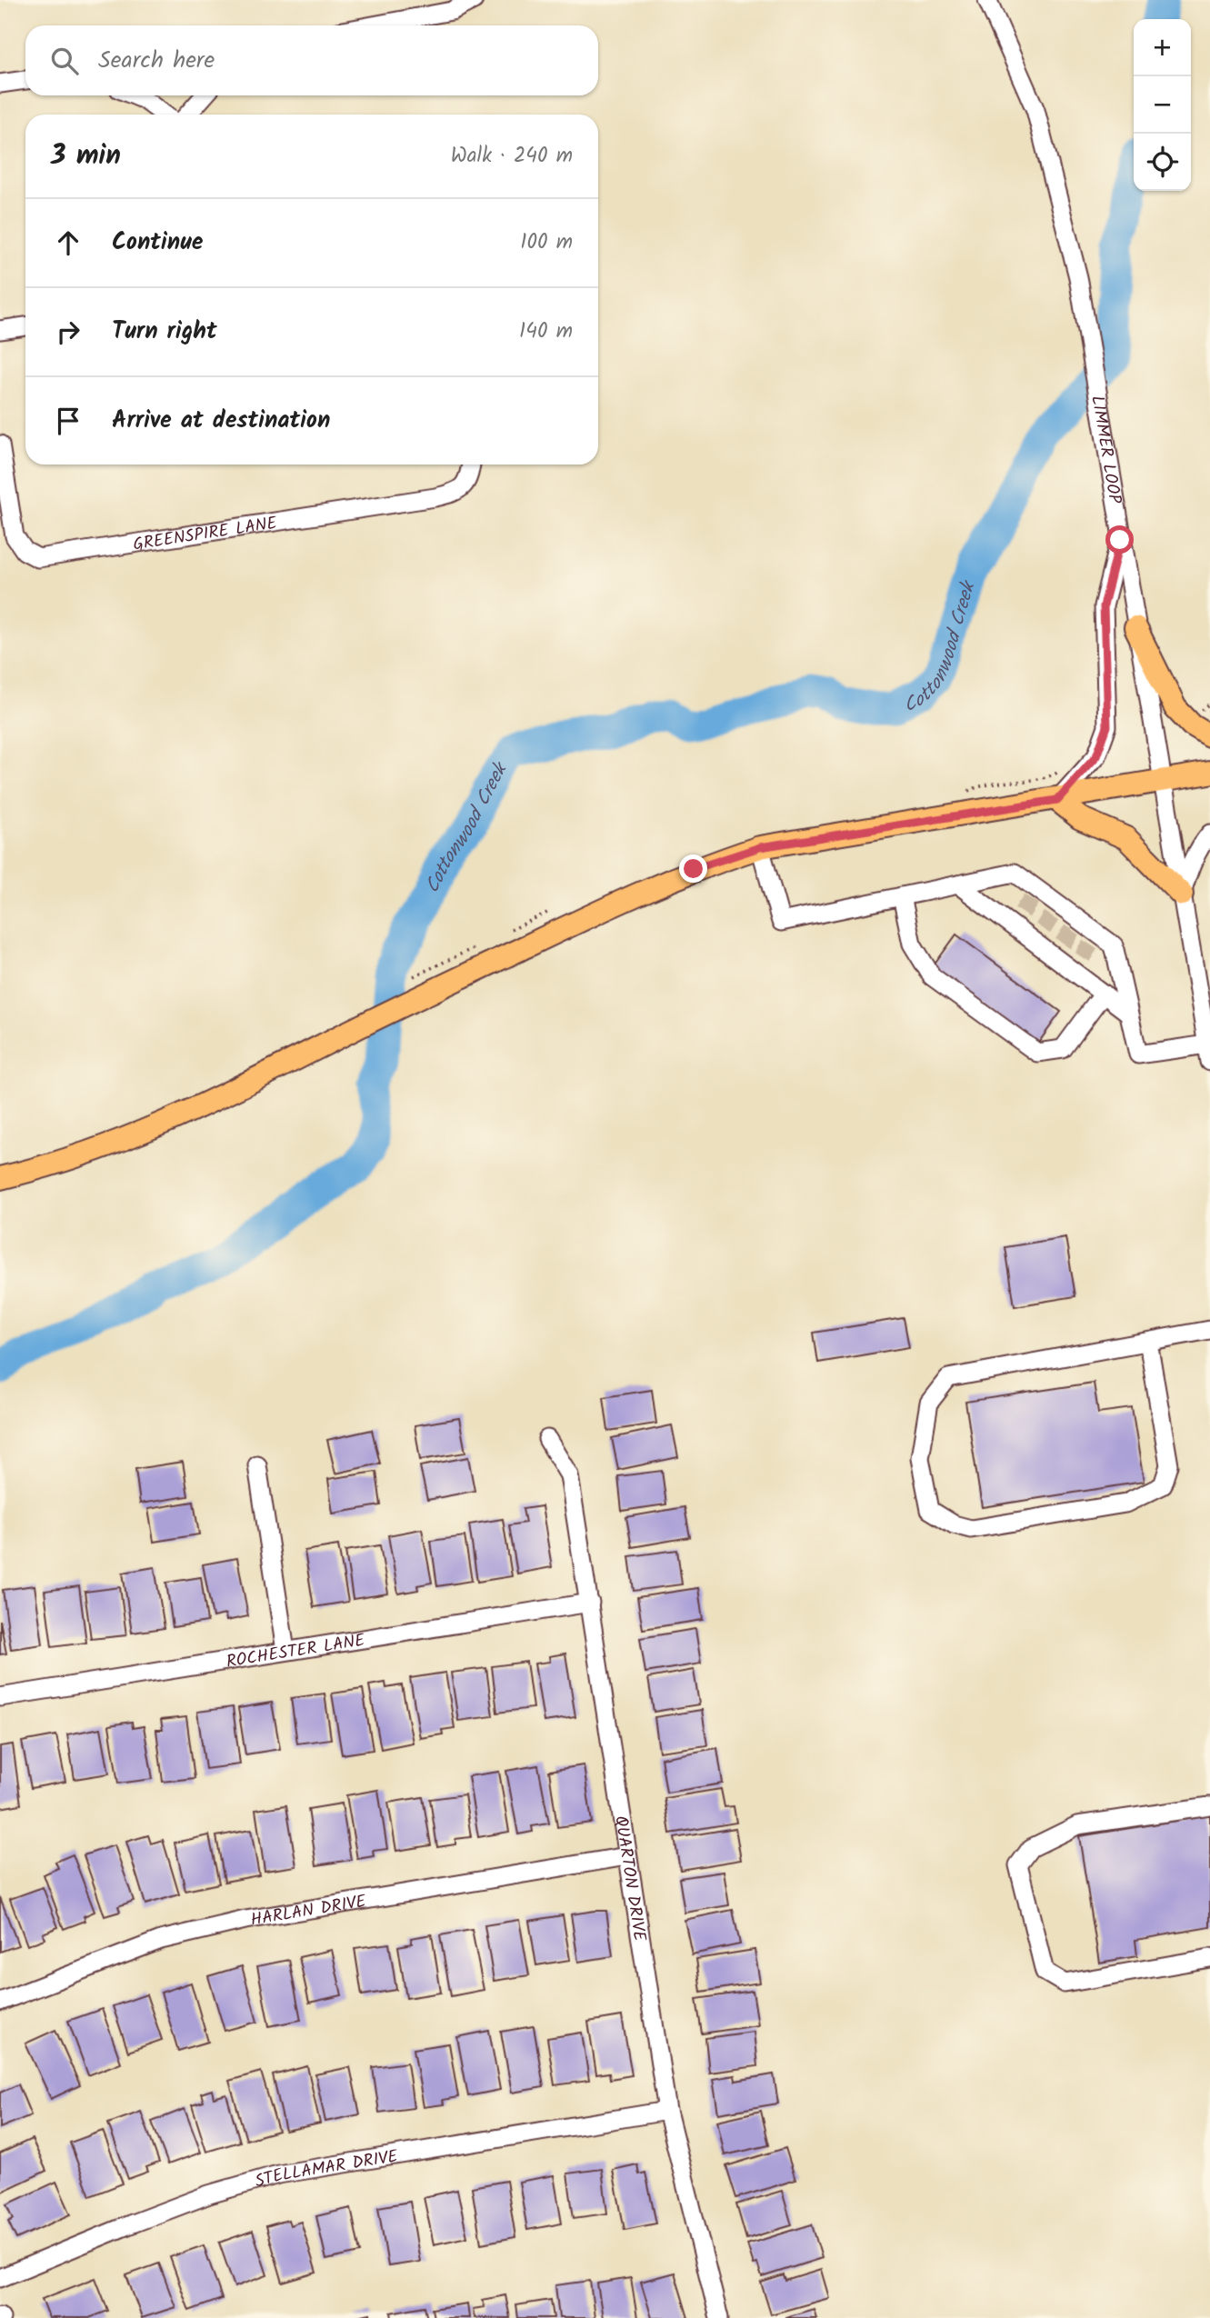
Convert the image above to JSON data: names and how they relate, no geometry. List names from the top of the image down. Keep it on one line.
{"streets":{"street":["LIMMER LOOP","GREENSPIRE LANE","ROCHESTER LANE","QUARTON DRIVE","HARLAN DRIVE","STELLAMAR DRIVE"]},"crossings":[["ROCHESTER LANE","QUARTON DRIVE"],["QUARTON DRIVE","HARLAN DRIVE"],["QUARTON DRIVE","STELLAMAR DRIVE"]],"water":["Cottonwood Creek"],"page":{"map_buttons":["+","−"],"search":"Search here","heading":["3 min","Walk · 240 m"],"list":[["Continue","100 m"],["Turn right","140 m"],"Arrive at destination"]}}
